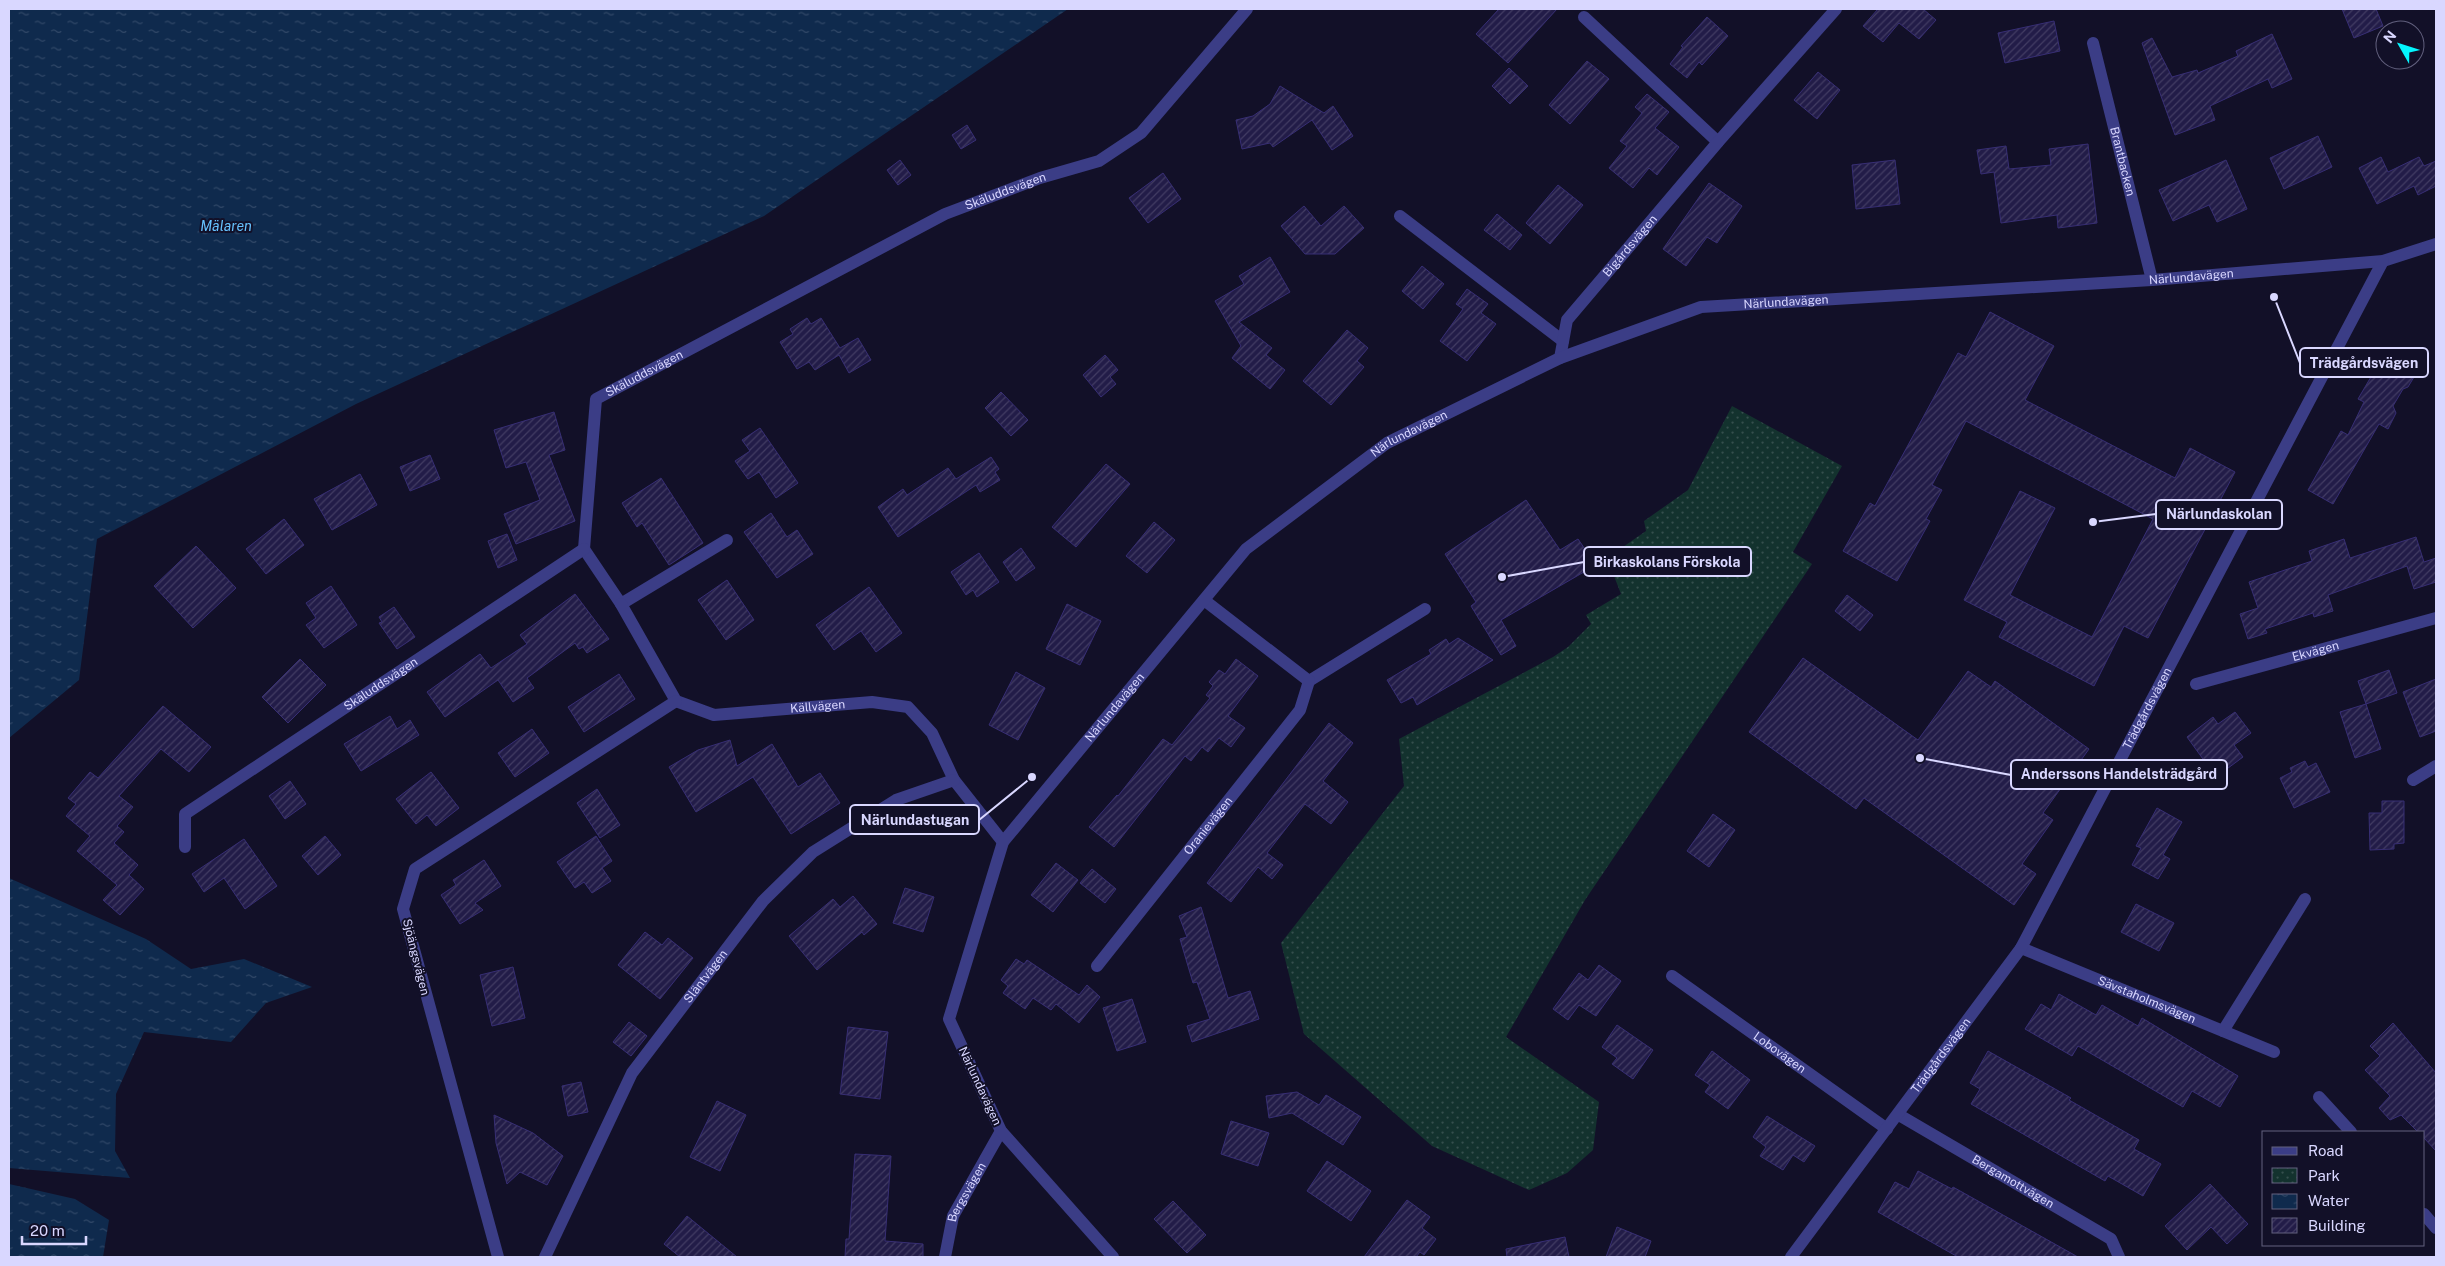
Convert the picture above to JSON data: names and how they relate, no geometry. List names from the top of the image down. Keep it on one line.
{"streets":{"street":["Brantbacken","Skäluddsvägen","Bigårdsvägen","Närlundavägen","Ekvägen","Källvägen","Trädgårdsvägen","Oranievägen","Sjöängsvägen","Släntvägen","Sävstaholmsvägen","Lobovägen","Bergamottvägen","Bergsvägen"]},"crossings":[["Brantbacken","Närlundavägen"],["Bigårdsvägen","Närlundavägen"],["Närlundavägen","Källvägen"],["Närlundavägen","Trädgårdsvägen"],["Närlundavägen","Bergsvägen"],["Källvägen","Sjöängsvägen"],["Källvägen","Släntvägen"],["Trädgårdsvägen","Sävstaholmsvägen"],["Trädgårdsvägen","Lobovägen"],["Trädgårdsvägen","Bergamottvägen"]],"water":["Mälaren"],"places":["Trädgårdsvägen","Närlundaskolan","Birkaskolans Förskola","Anderssons Handelsträdgård","Närlundastugan"],"legend":["Road","Park","Water","Building"],"scale_bar":"20 m","north":"top left"}
